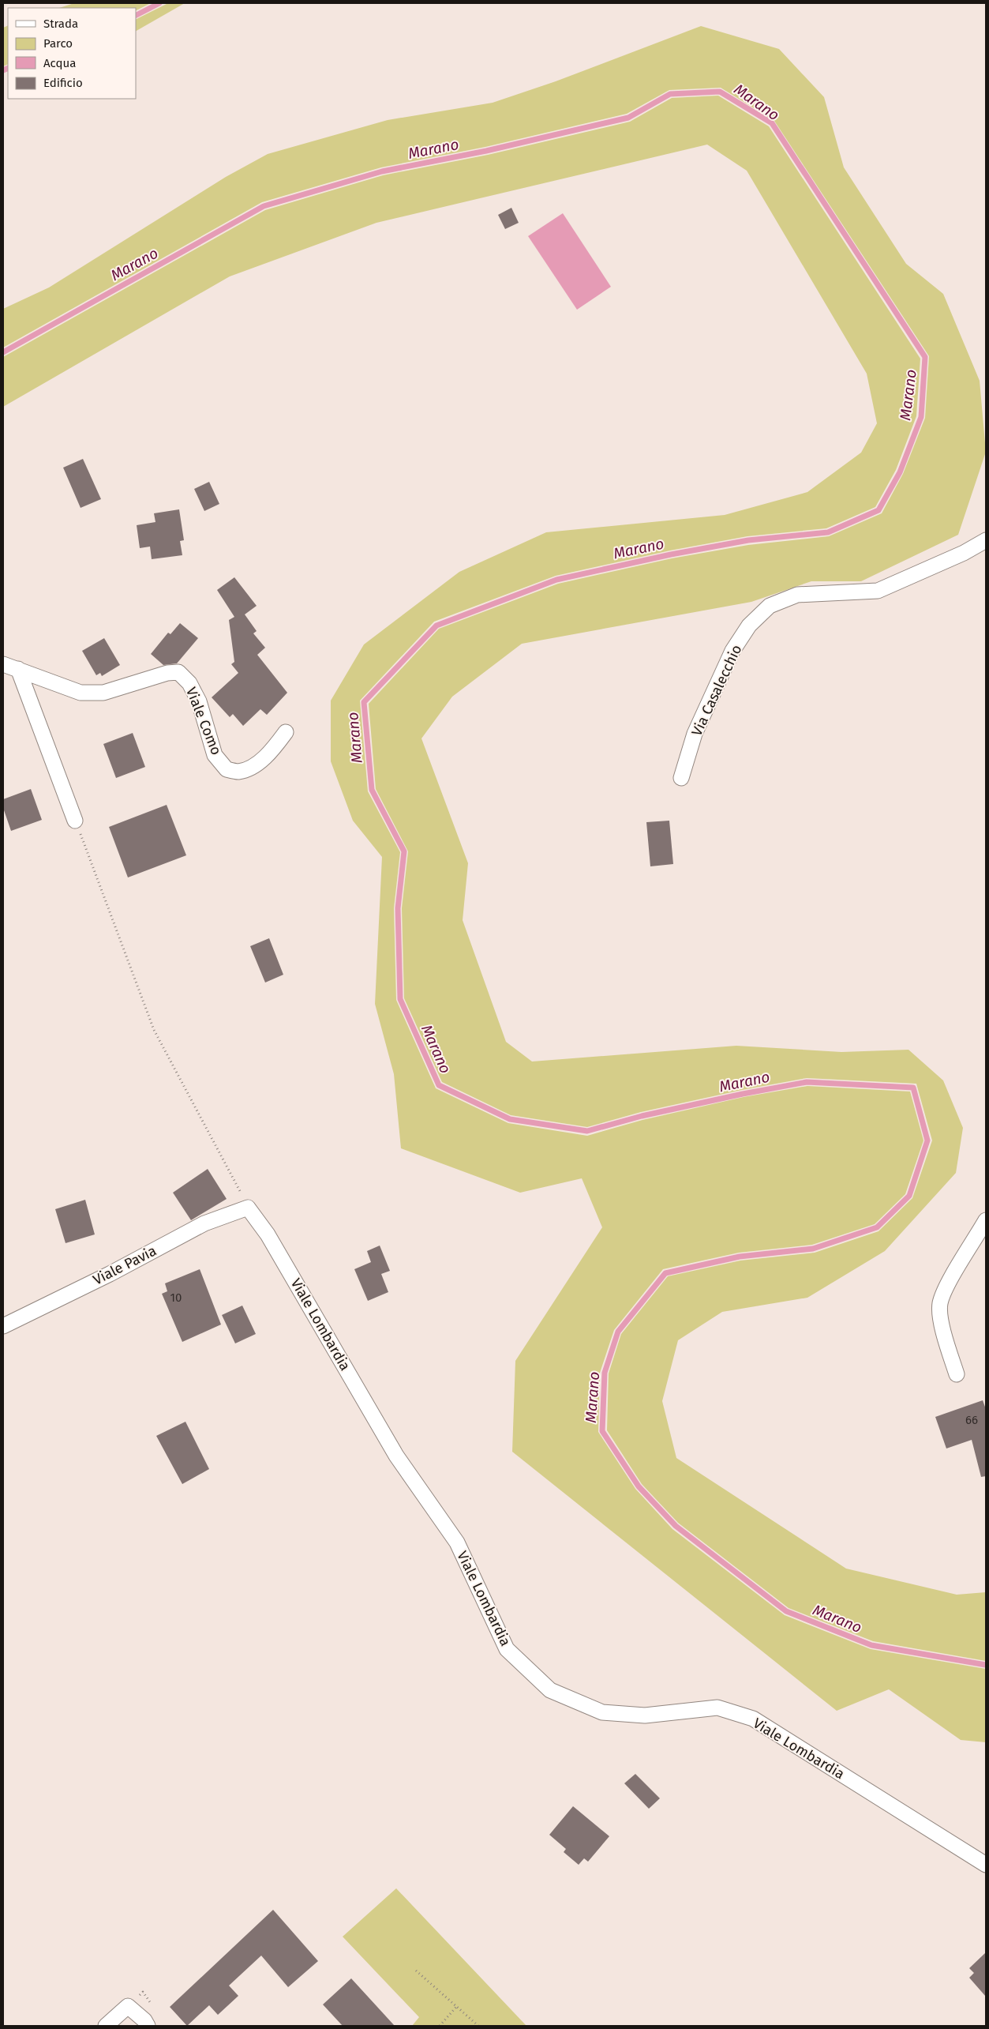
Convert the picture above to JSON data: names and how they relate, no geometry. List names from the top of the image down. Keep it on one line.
{"streets":{"street":["Via Casalecchio","Viale Como","Viale Pavia","Viale Lombardia"]},"crossings":[["Viale Pavia","Viale Lombardia"]],"water":["Marano"],"house_numbers":["10","66"],"legend":["Strada","Parco","Acqua","Edificio"]}
